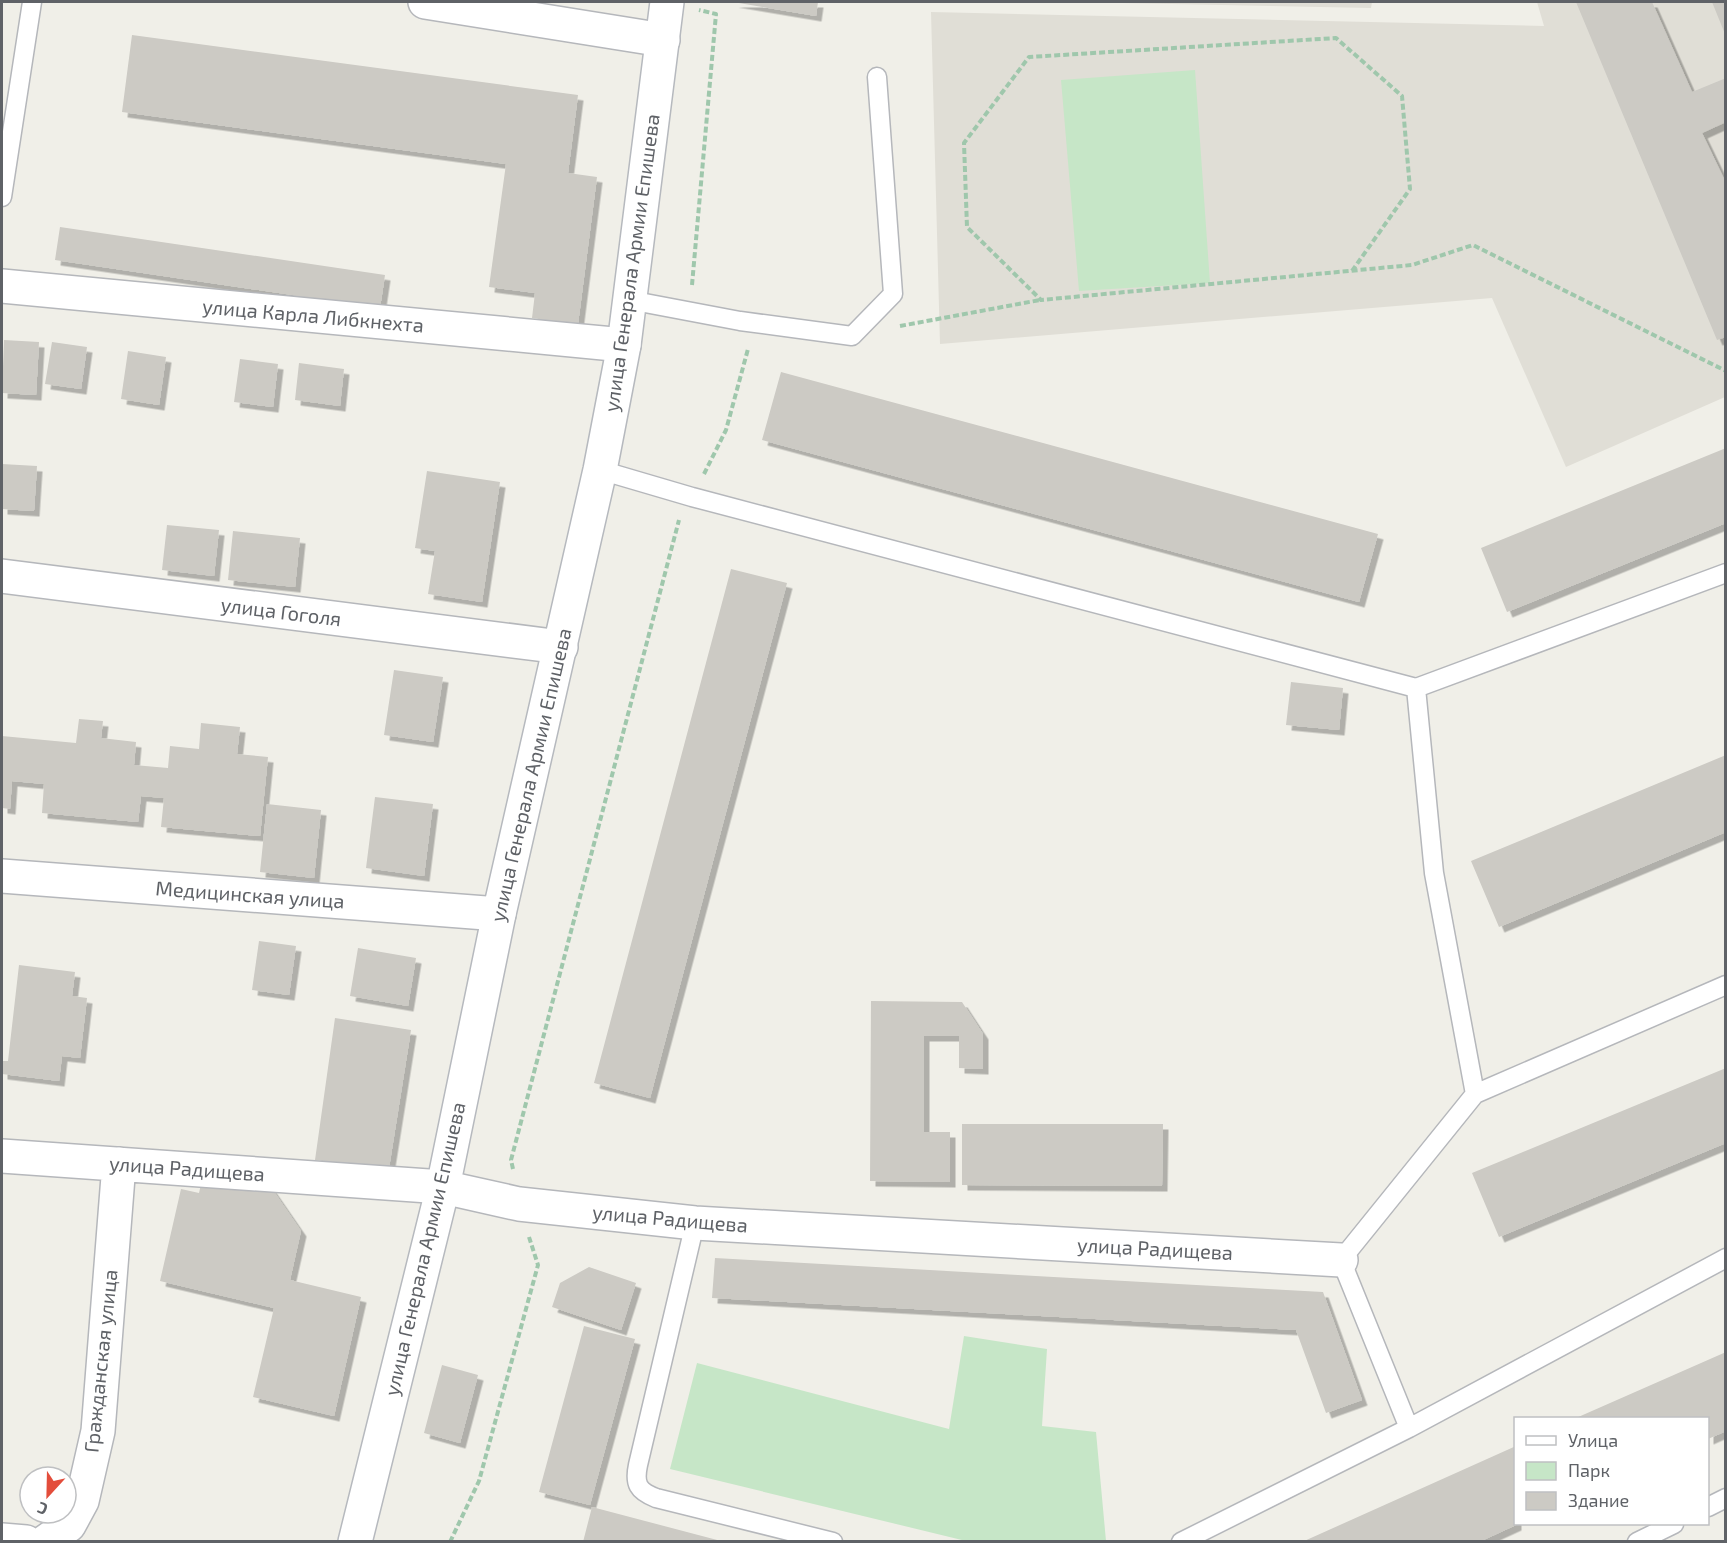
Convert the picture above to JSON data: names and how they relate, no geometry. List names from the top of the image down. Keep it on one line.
{"streets":{"street":["улица Генерала Армии Епишева","улица Карла Либкнехта","улица Гоголя","Медицинская улица","улица Радищева","Гражданская улица"]},"crossings":[["улица Генерала Армии Епишева","улица Карла Либкнехта"],["улица Генерала Армии Епишева","улица Гоголя"],["улица Генерала Армии Епишева","Медицинская улица"],["улица Генерала Армии Епишева","улица Радищева"],["улица Радищева","Гражданская улица"]],"legend":["Улица","Парк","Здание"],"north":"bottom"}
